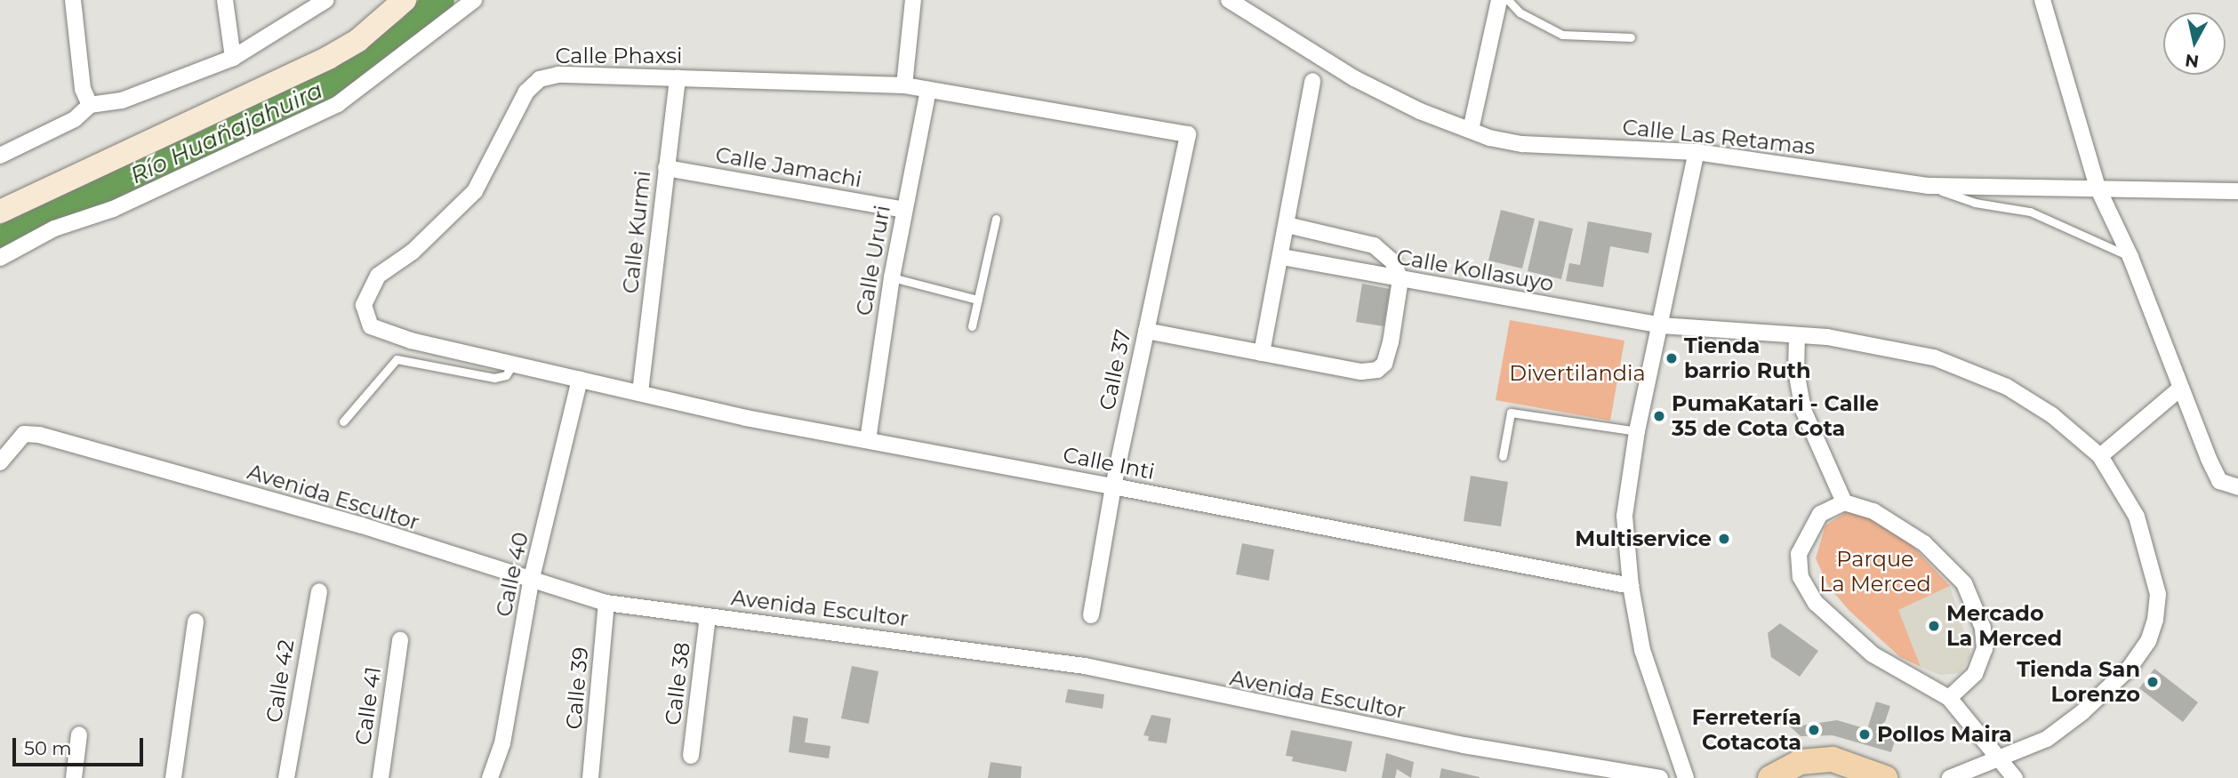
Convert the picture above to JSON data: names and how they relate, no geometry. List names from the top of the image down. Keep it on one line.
{"streets":{"street":["Calle Phaxsi","Calle Las Retamas","Calle Jamachi","Calle Kurmi","Calle Ururi","Calle Kollasuyo","Calle 37","Calle Inti","Avenida Escultor","Calle 40","Calle 42","Calle 38","Calle 39","Calle 41"]},"crossings":[["Calle Phaxsi","Calle Kurmi"],["Calle Phaxsi","Calle Ururi"],["Calle Phaxsi","Calle 37"],["Calle Phaxsi","Calle Inti"],["Calle Phaxsi","Calle 40"],["Calle Jamachi","Calle Kurmi"],["Calle Jamachi","Calle Ururi"],["Calle Kurmi","Calle Inti"],["Calle Ururi","Calle Inti"],["Calle 37","Calle Inti"],["Calle Inti","Calle 40"],["Avenida Escultor","Calle 40"],["Avenida Escultor","Calle 38"],["Avenida Escultor","Calle 39"]],"water":["Río Huañajahuira"],"parks":["Divertilandia","Parque La Merced"],"places":["Tienda barrio Ruth","PumaKatari - Calle 35 de Cota Cota","Multiservice","Mercado La Merced","Tienda San Lorenzo","Ferretería Cotacota","Pollos Maira"],"scale_bar":"50 m","north":"bottom"}
